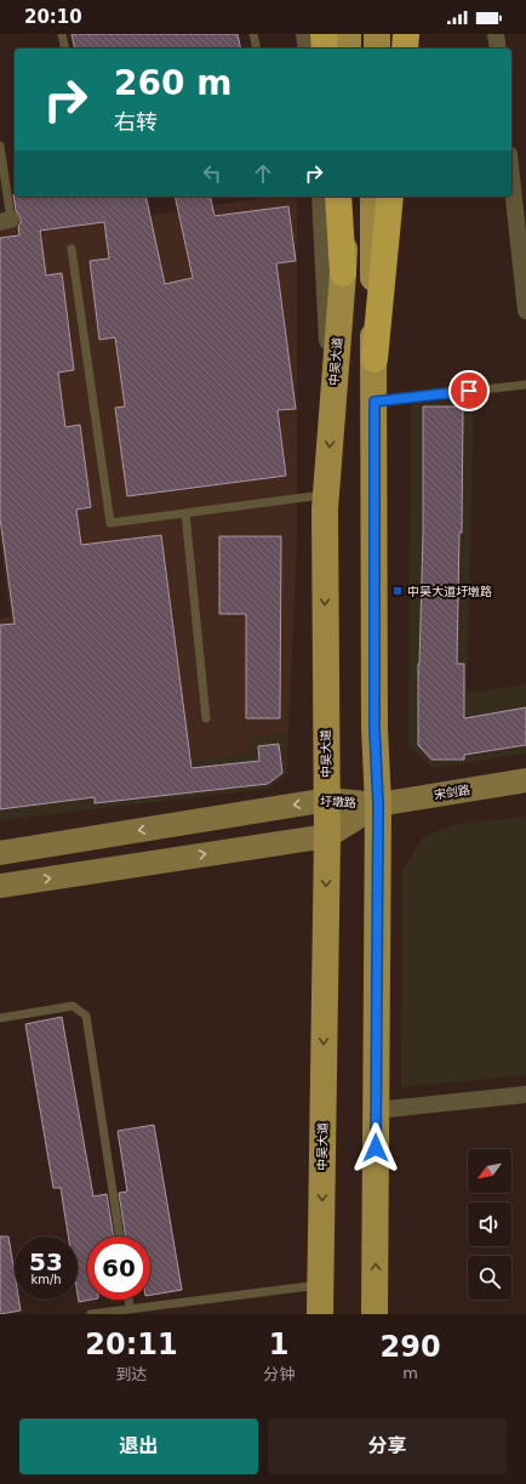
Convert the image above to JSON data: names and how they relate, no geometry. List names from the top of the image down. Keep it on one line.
{"streets":{"main road":["中吴大道","宋剑路","圩墩路"]},"crossings":[["中吴大道","圩墩路"],["宋剑路","圩墩路"]],"places":{"transit":["中吴大道圩墩路"]},"north":"bottom left","page":{"status":"20:10","turn":["260 m","右转"],"speed":"53 km/h","limit":"60","eta":["20:11","到达","1","分钟","290","m"],"buttons":["退出","分享"]}}
